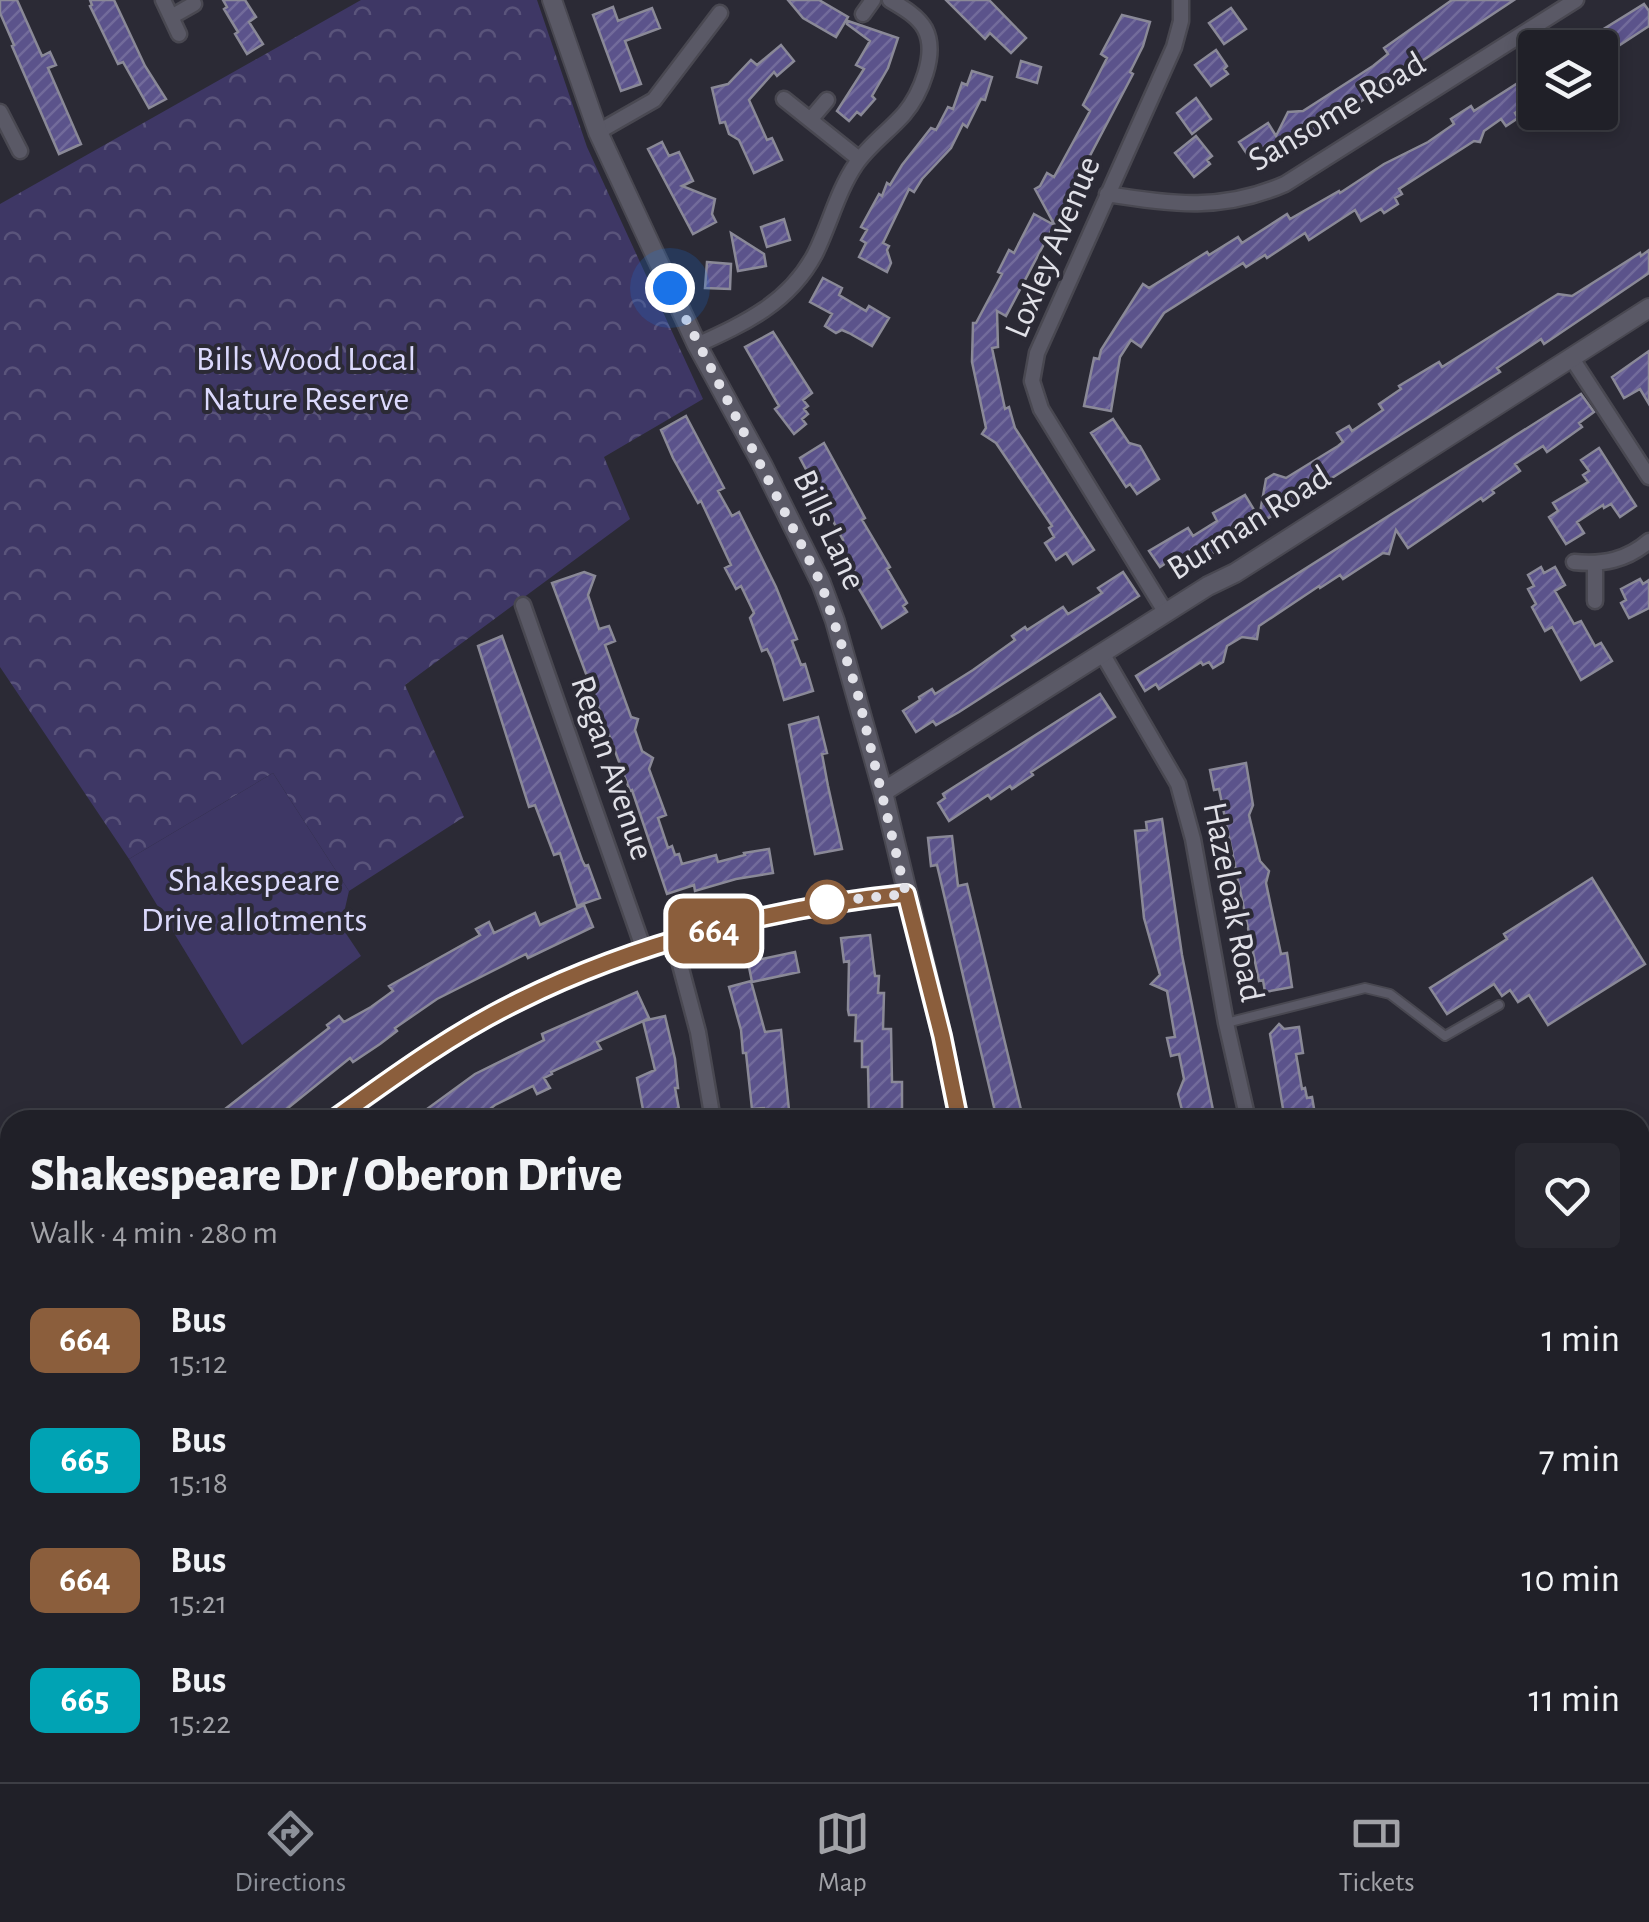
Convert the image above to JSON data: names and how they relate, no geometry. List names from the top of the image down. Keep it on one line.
{"streets":{"street":["Sansome Road","Loxley Avenue","Burman Road","Bills Lane","Regan Avenue","Hazeloak Road"]},"crossings":[["Sansome Road","Loxley Avenue"],["Loxley Avenue","Burman Road"],["Burman Road","Bills Lane"],["Burman Road","Hazeloak Road"]],"parks":["Bills Wood Local Nature Reserve","Shakespeare Drive allotments"],"lines":["bus line 664"],"page":{"on_map":"664","heading":["Shakespeare Dr / Oberon Drive","Walk · 4 min · 280 m"],"list":[{"mark":"664","name":"Bus","note":"15:12","value":"1 min"},{"mark":"665","name":"Bus","note":"15:18","value":"7 min"},{"mark":"664","name":"Bus","note":"15:21","value":"10 min"},{"mark":"665","name":"Bus","note":"15:22","value":"11 min"}],"tabs":["Directions","Map","Tickets"]}}
